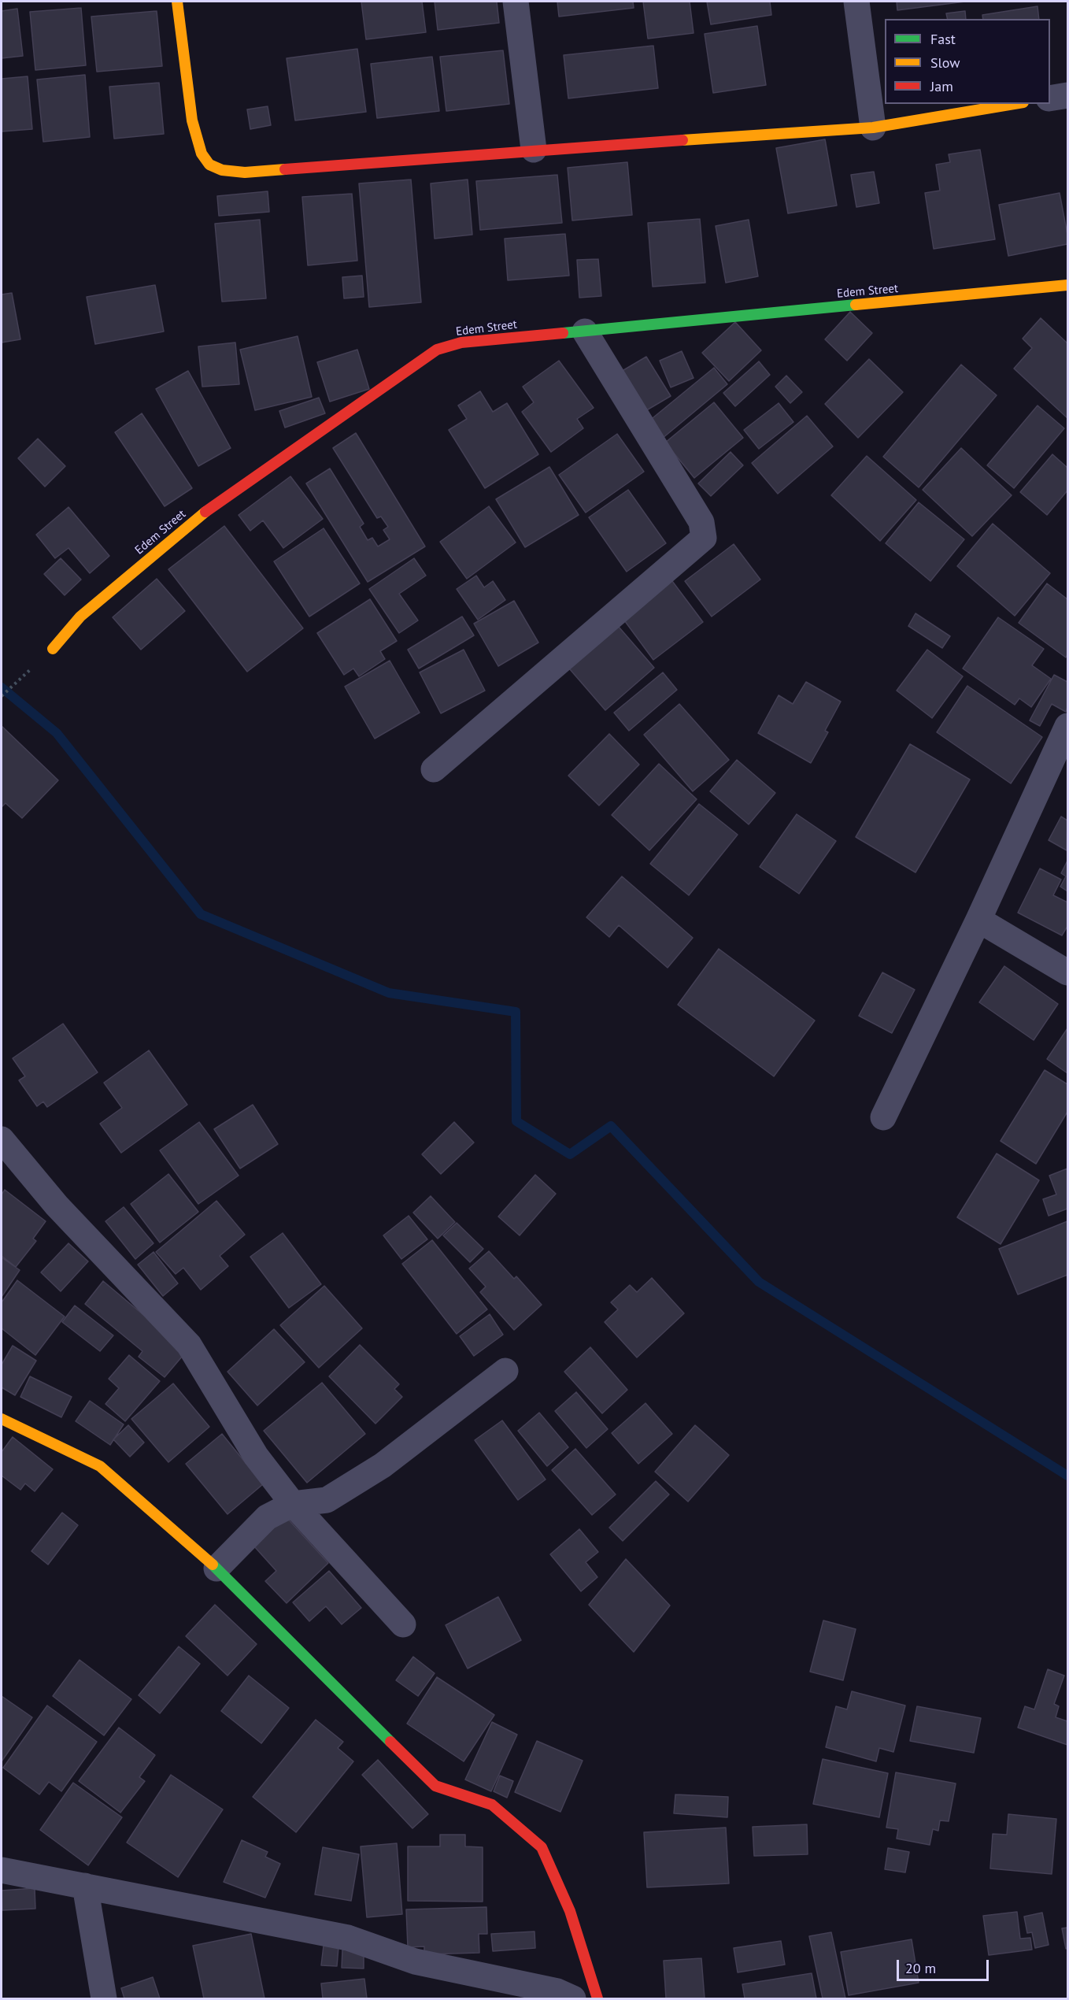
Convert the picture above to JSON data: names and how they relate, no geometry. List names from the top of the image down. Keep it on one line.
{"streets":{"street":["Edem Street"]},"legend":["Fast","Slow","Jam"],"scale_bar":"20 m"}
